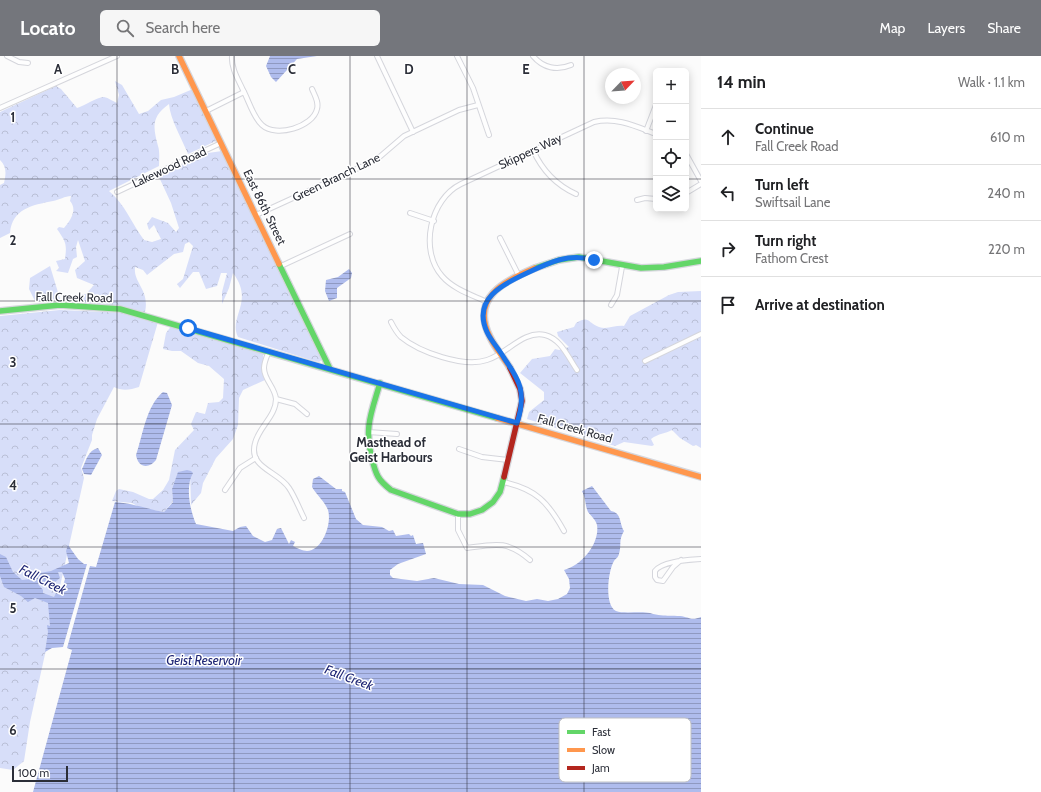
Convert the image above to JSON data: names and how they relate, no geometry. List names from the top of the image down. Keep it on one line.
{"streets":{"street":["Skippers Way","Lakewood Road","Green Branch Lane","East 86th Street","Fall Creek Road"]},"crossings":[["Lakewood Road","East 86th Street"],["Green Branch Lane","East 86th Street"],["East 86th Street","Fall Creek Road"]],"districts":["Masthead of Geist Harbours"],"water":["Fall Creek","Geist Reservoir"],"legend":["Fast","Slow","Jam"],"scale_bar":"100 m","north":"top right","page":{"header":"Locato","search":"Search here","nav":["Map","Layers","Share"],"heading":["14 min","Walk · 1.1 km"],"map_buttons":["+","−"],"list":[["Continue","Fall Creek Road","610 m"],["Turn left","Swiftsail Lane","240 m"],["Turn right","Fathom Crest","220 m"],"Arrive at destination"],"scale":"100 m"},"grid":{"columns":["A","B","C","D","E"],"rows":["1","2","3","4","5","6"]}}
